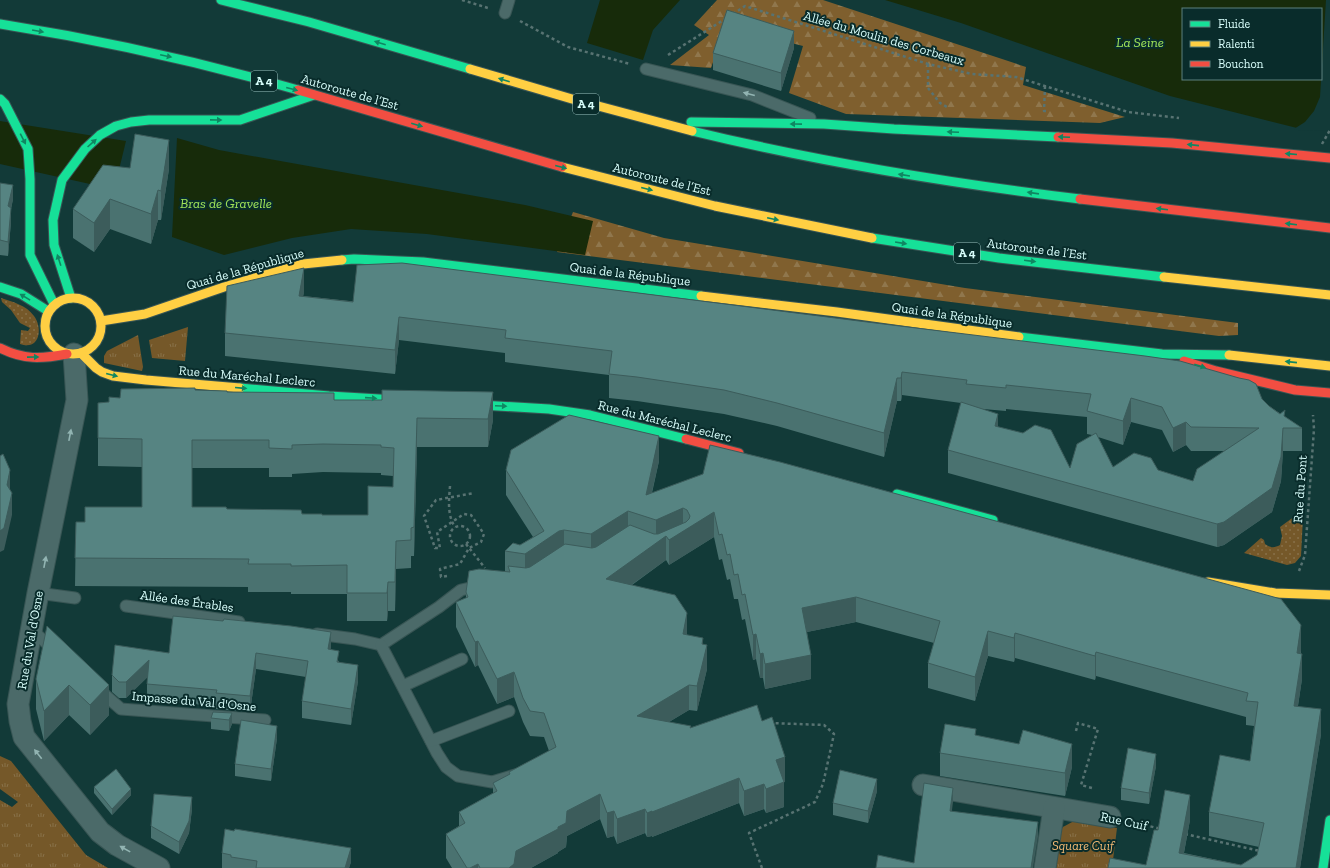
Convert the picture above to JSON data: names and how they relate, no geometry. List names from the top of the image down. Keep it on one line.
{"streets":{"main road":["A 4","Autoroute de l’Est","Quai de la République","Rue du Maréchal Leclerc"],"street":["Rue du Val d'Osne","Rue Cuif"],"lane":["Allée des Érables","Impasse du Val d'Osne"],"path":["Allée du Moulin des Corbeaux","Rue du Pont"]},"crossings":[["Quai de la République","Rue du Maréchal Leclerc"],["Quai de la République","Rue du Val d'Osne"],["Rue du Maréchal Leclerc","Rue du Val d'Osne"]],"one_way":["Rue du Maréchal Leclerc","Rue du Val d'Osne"],"water":["La Seine","Bras de Gravelle"],"parks":["Square Cuif"],"legend":["Fluide","Ralenti","Bouchon"]}
